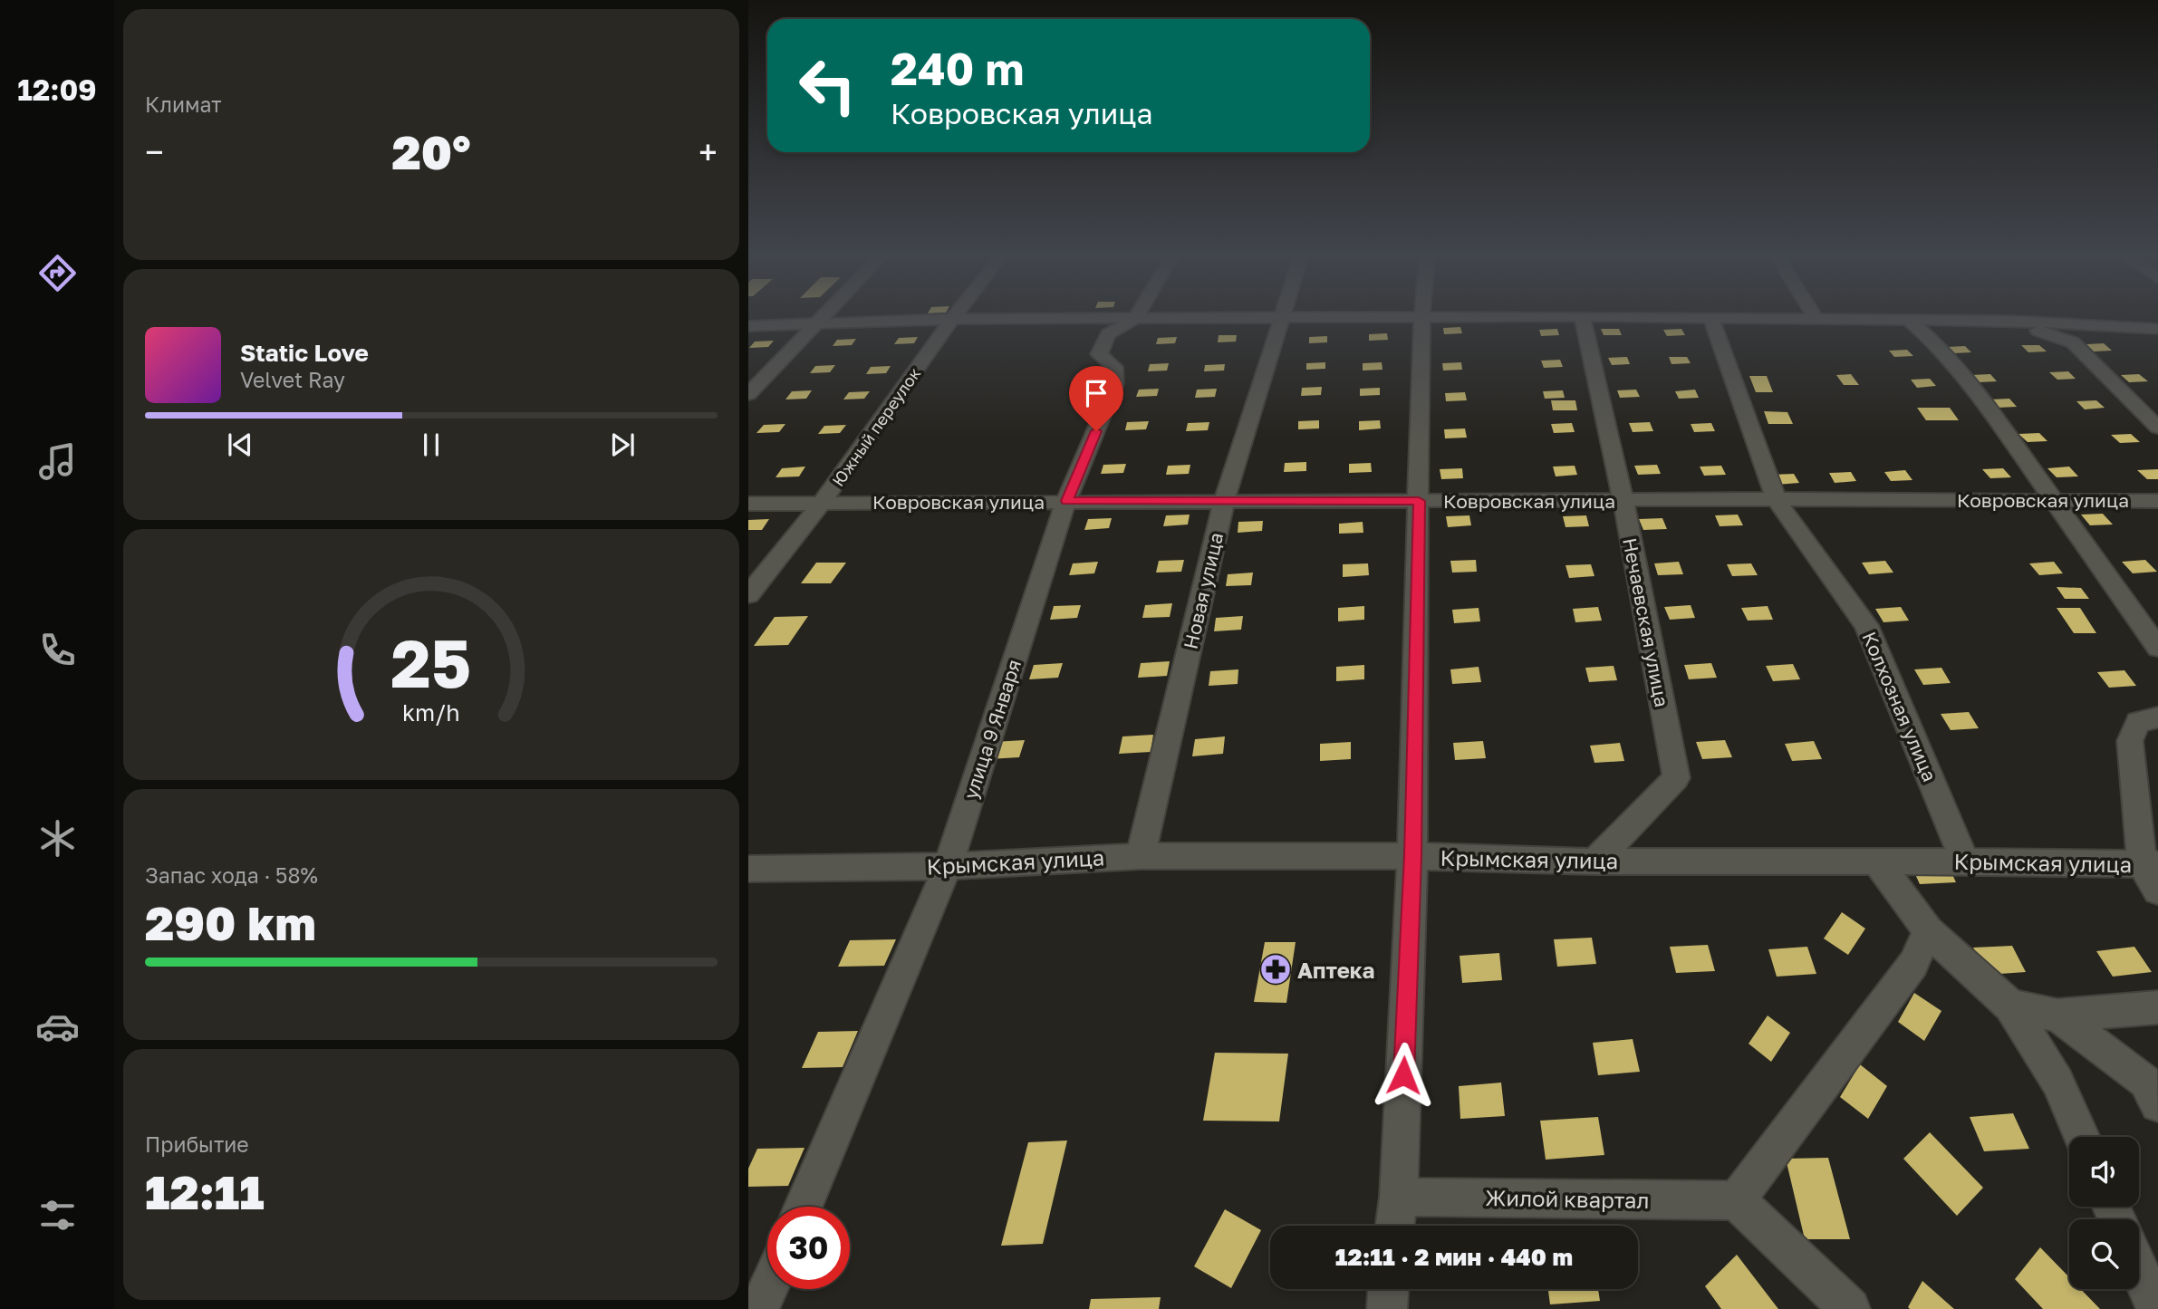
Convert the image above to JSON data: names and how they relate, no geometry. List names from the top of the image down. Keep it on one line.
{"streets":{"street":["Южный переулок","Ковровская улица","Новая улица","Нечаевская улица","Колхозная улица","улица 9 Января","Крымская улица","Жилой квартал"]},"crossings":[["Южный переулок","Ковровская улица"],["Ковровская улица","Новая улица"],["Ковровская улица","Нечаевская улица"],["Ковровская улица","Колхозная улица"],["Ковровская улица","улица 9 Января"],["Новая улица","Крымская улица"],["Нечаевская улица","Крымская улица"],["Колхозная улица","Крымская улица"],["улица 9 Января","Крымская улица"]],"places":{"pharmacy":["Аптека"]},"page":{"tabs":"12:09","tile":["Климат",["Запас хода · 58%","290 km"],["Прибытие","12:11"]],"turn":["240 m","Ковровская улица"],"heat":["−","20°","+"],"song":["Static Love","Velvet Ray"],"limit":"30","trip":"12:11 · 2 мин · 440 m","gauge":["25","km/h"]}}
